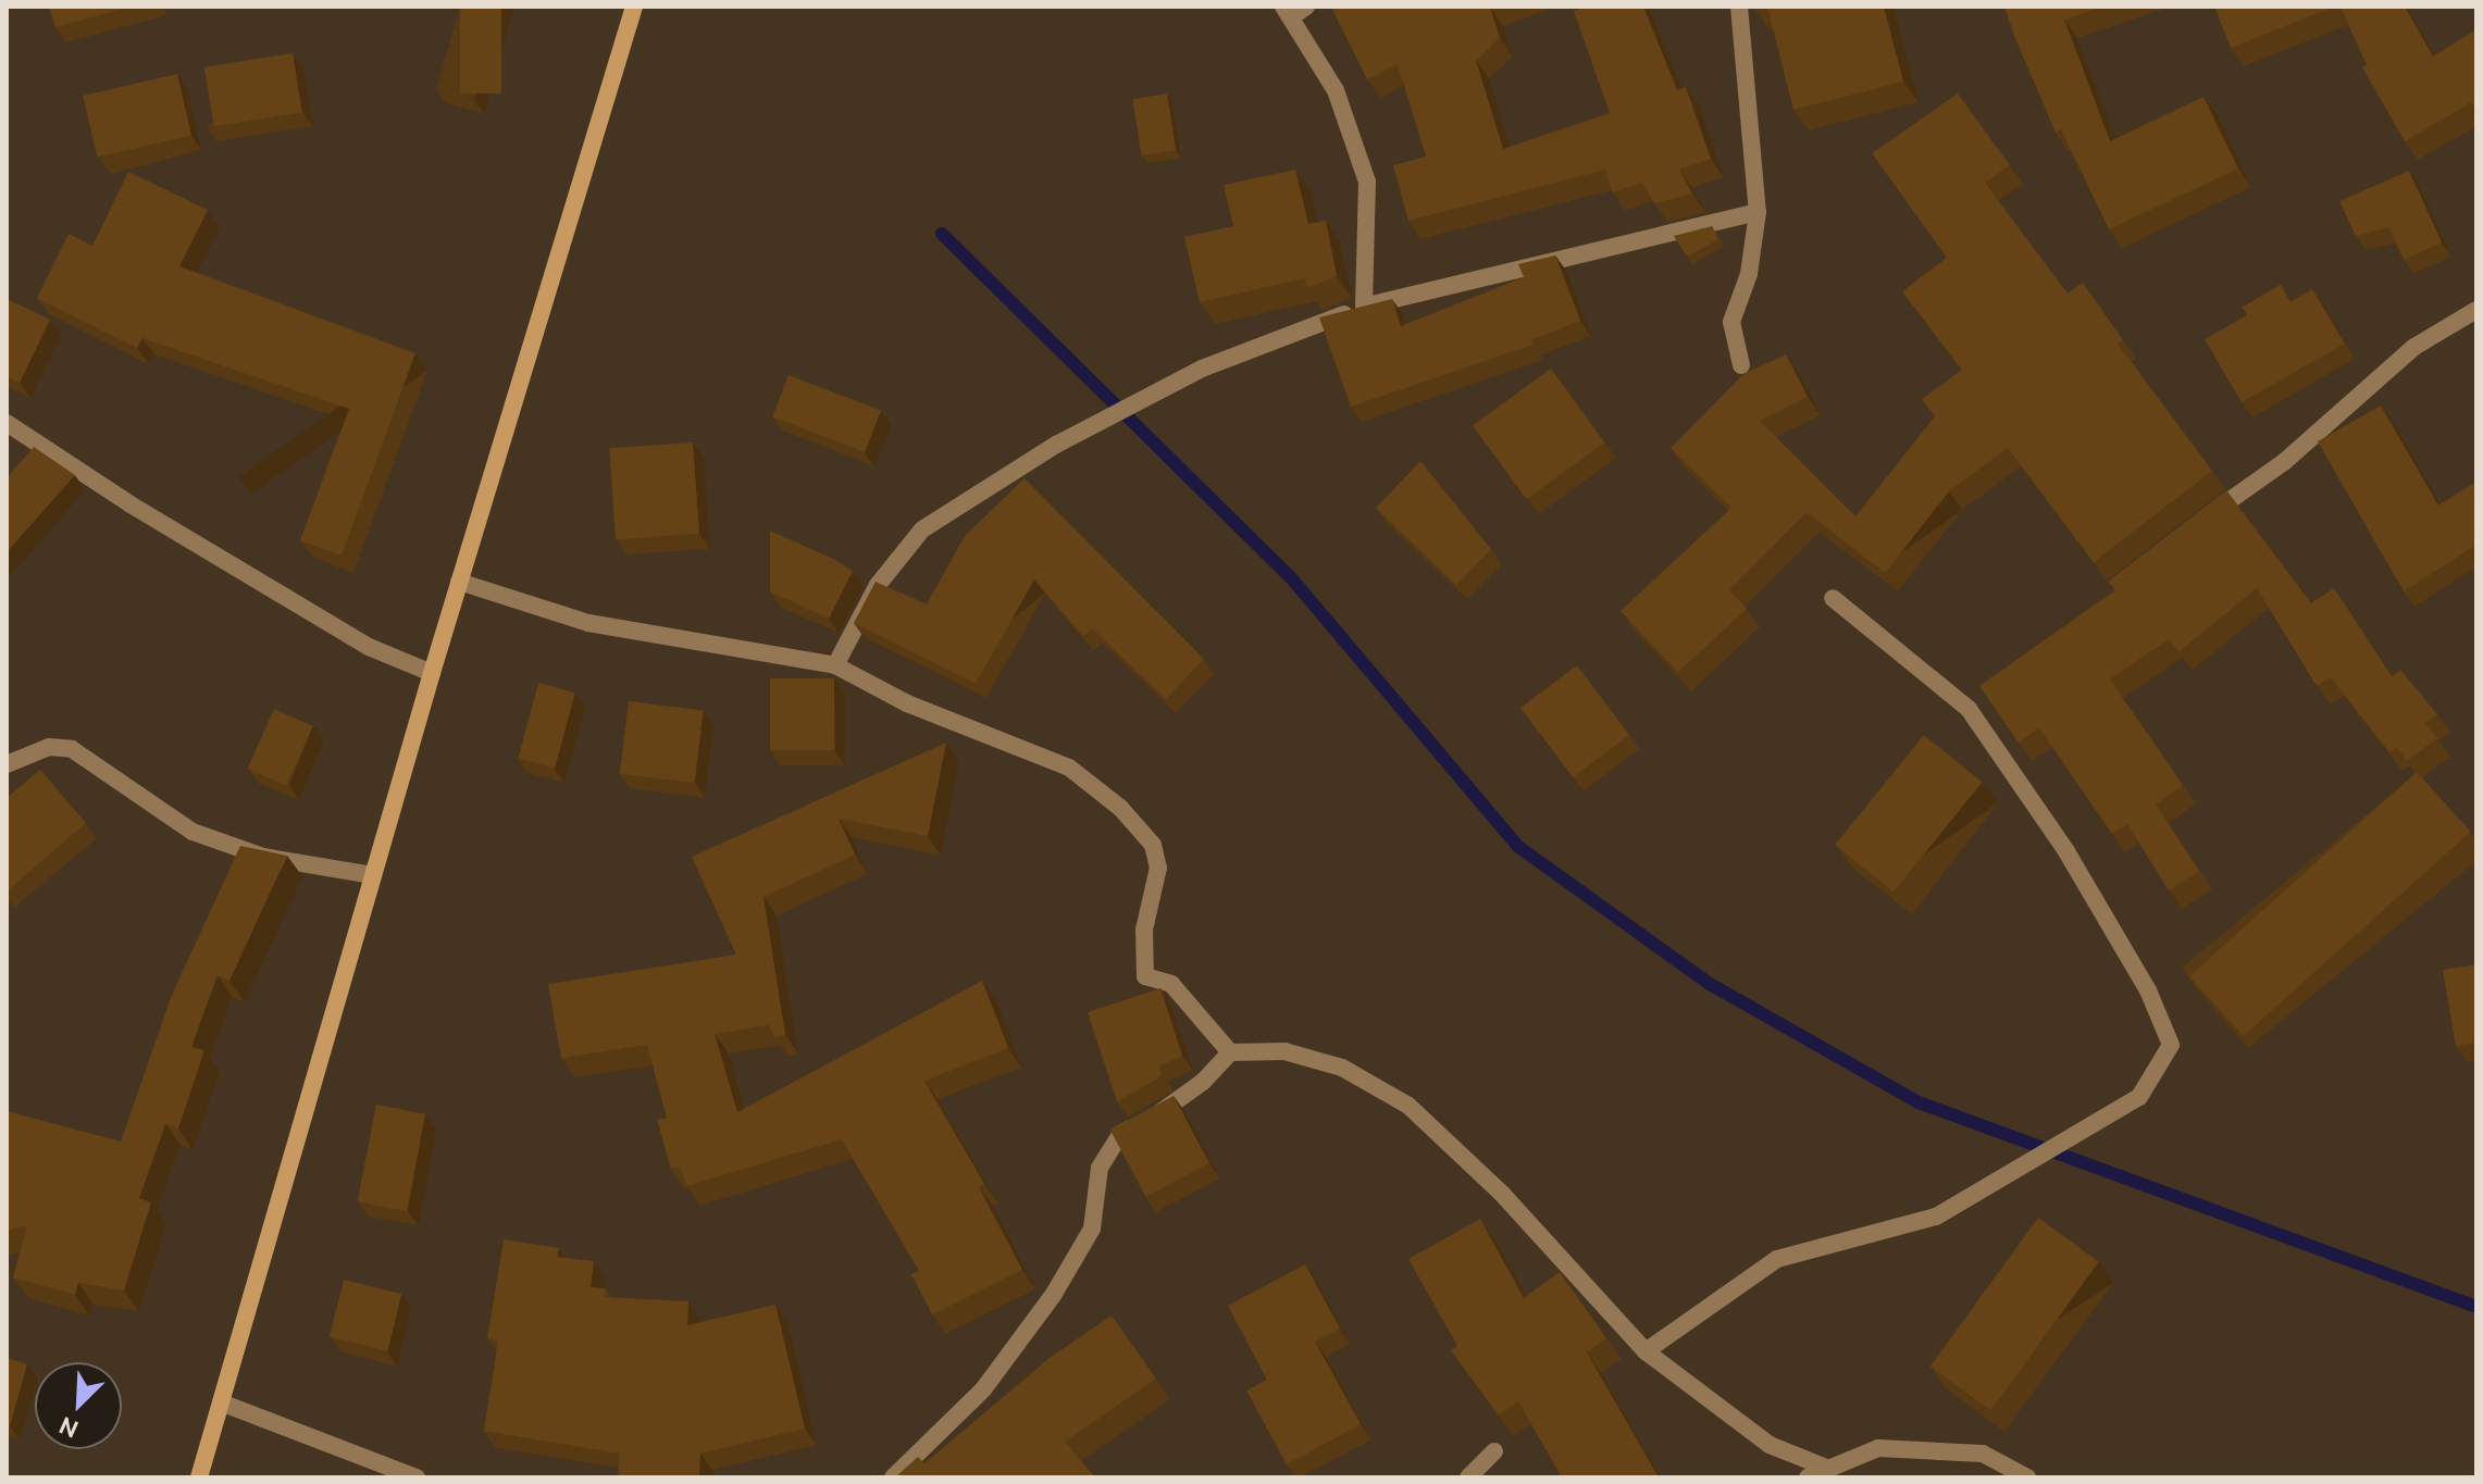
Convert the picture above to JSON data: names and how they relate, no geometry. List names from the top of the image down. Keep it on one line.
{"north":"bottom left"}
